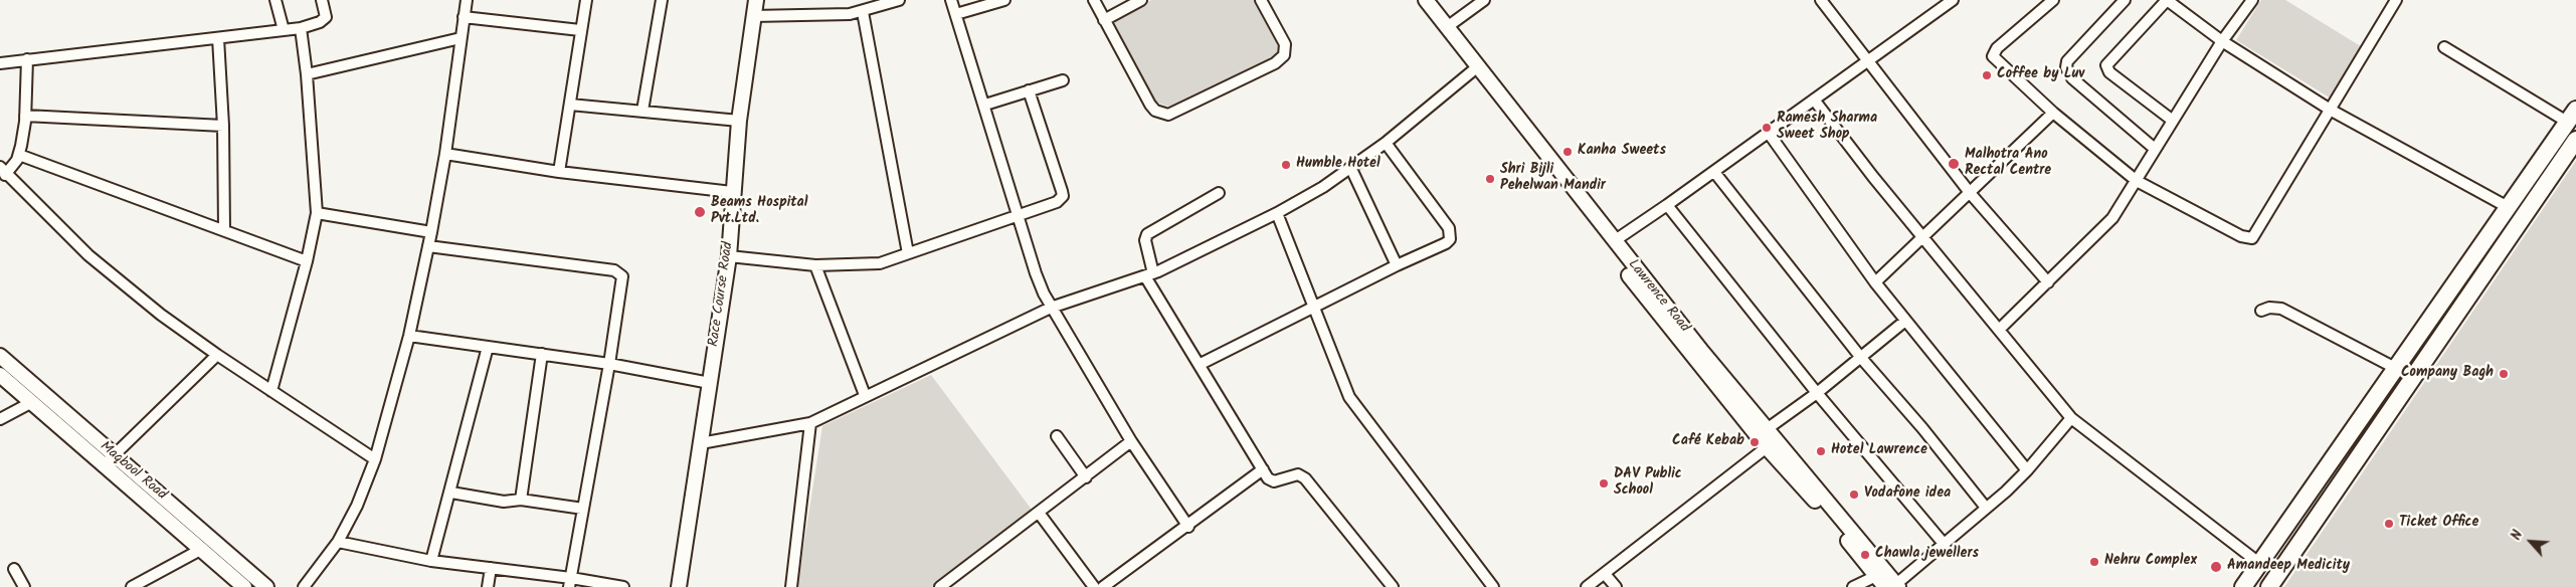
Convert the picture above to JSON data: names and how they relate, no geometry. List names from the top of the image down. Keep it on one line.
{"streets":{"street":["Race Course Road","Lawrence Road","Maqbool Road"]},"places":["Coffee by Luv","Ramesh Sharma Sweet Shop","Kanha Sweets","Malhotra Ano Rectal Centre","Humble Hotel","Shri Bijli Pehelwan Mandir","Beams Hospital Pvt.Ltd.","Company Bagh","Café Kebab","Hotel Lawrence","DAV Public School","Vodafone idea","Ticket Office","Chawla jewellers","Nehru Complex","Amandeep Medicity"],"north":"top left"}
